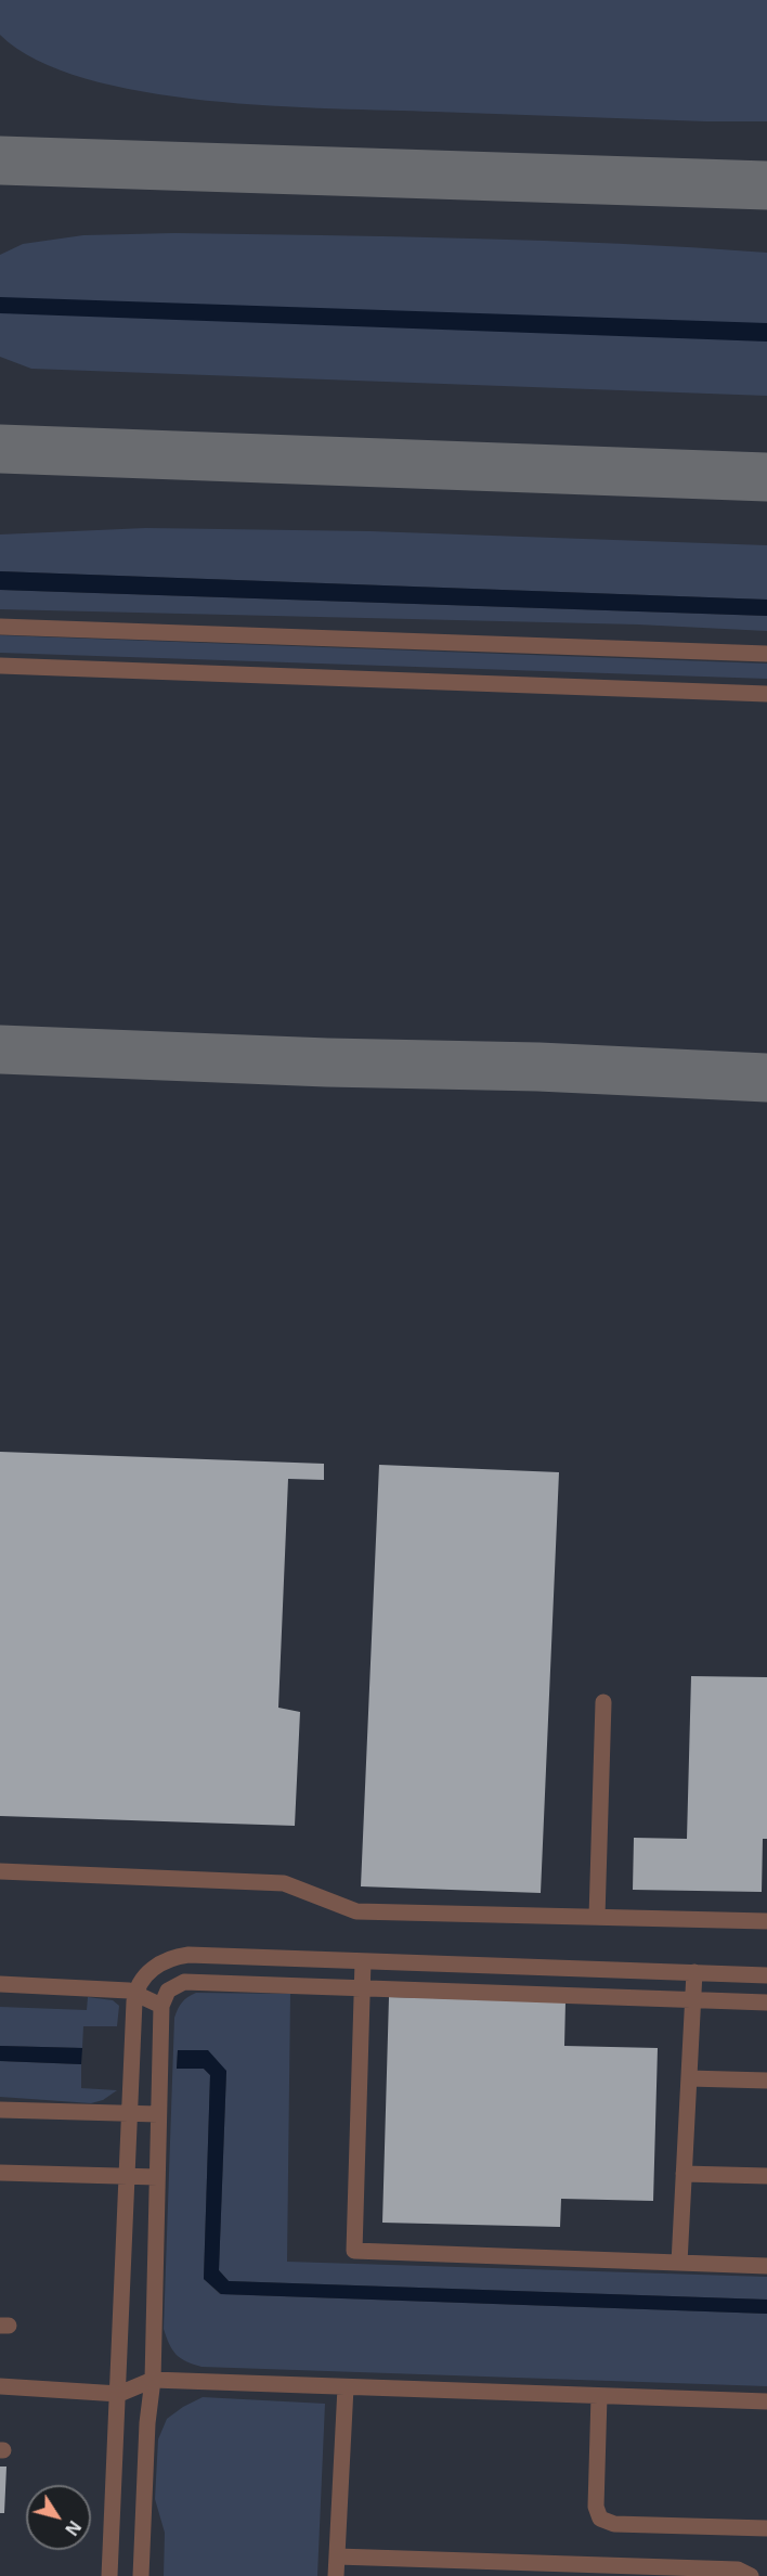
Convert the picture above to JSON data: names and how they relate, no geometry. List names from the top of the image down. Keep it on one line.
{"north":"bottom right"}
